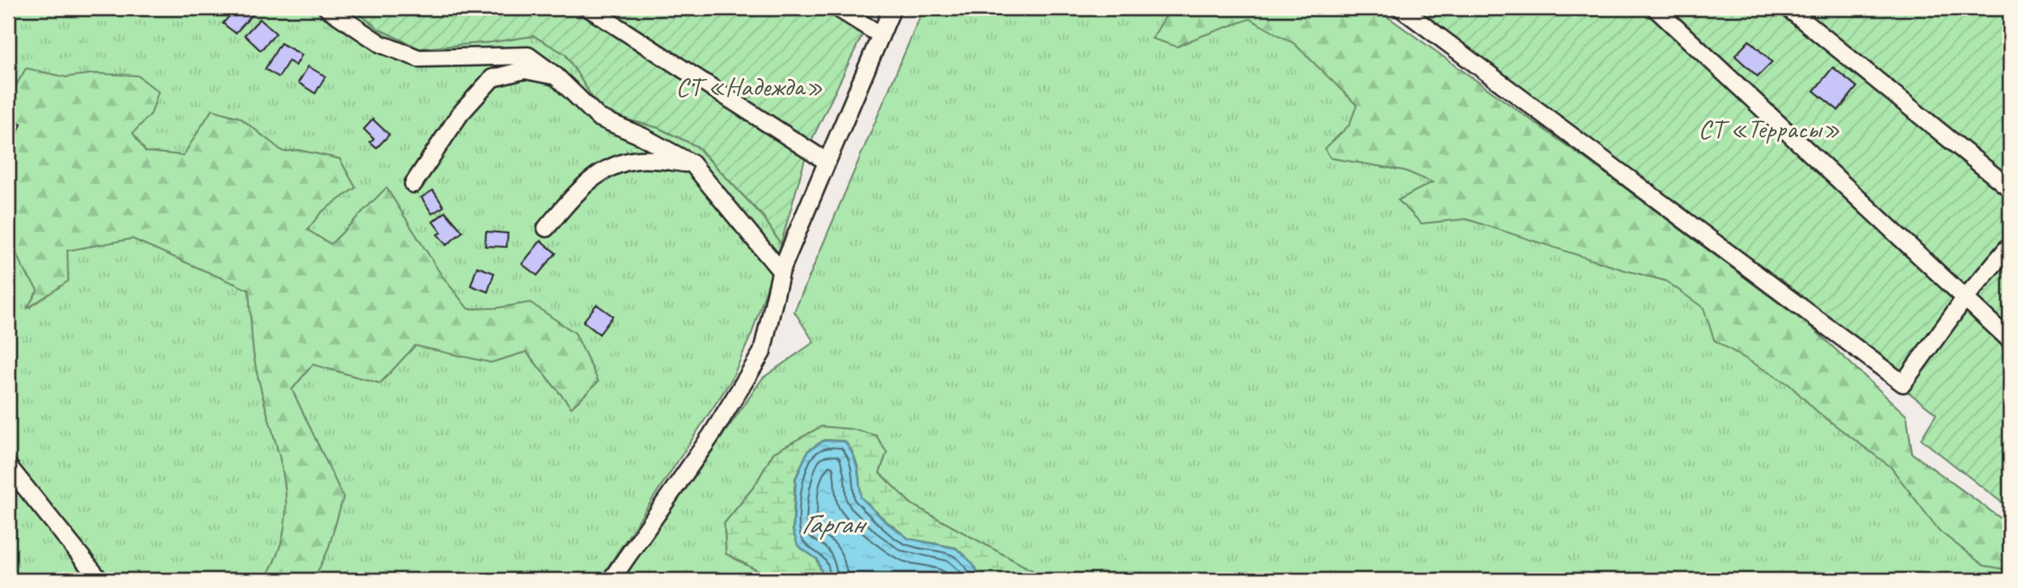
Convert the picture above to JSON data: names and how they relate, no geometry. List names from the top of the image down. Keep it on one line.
{"water":["Гарган"],"parks":["СТ «Надежда»","СТ «Террасы»"]}
